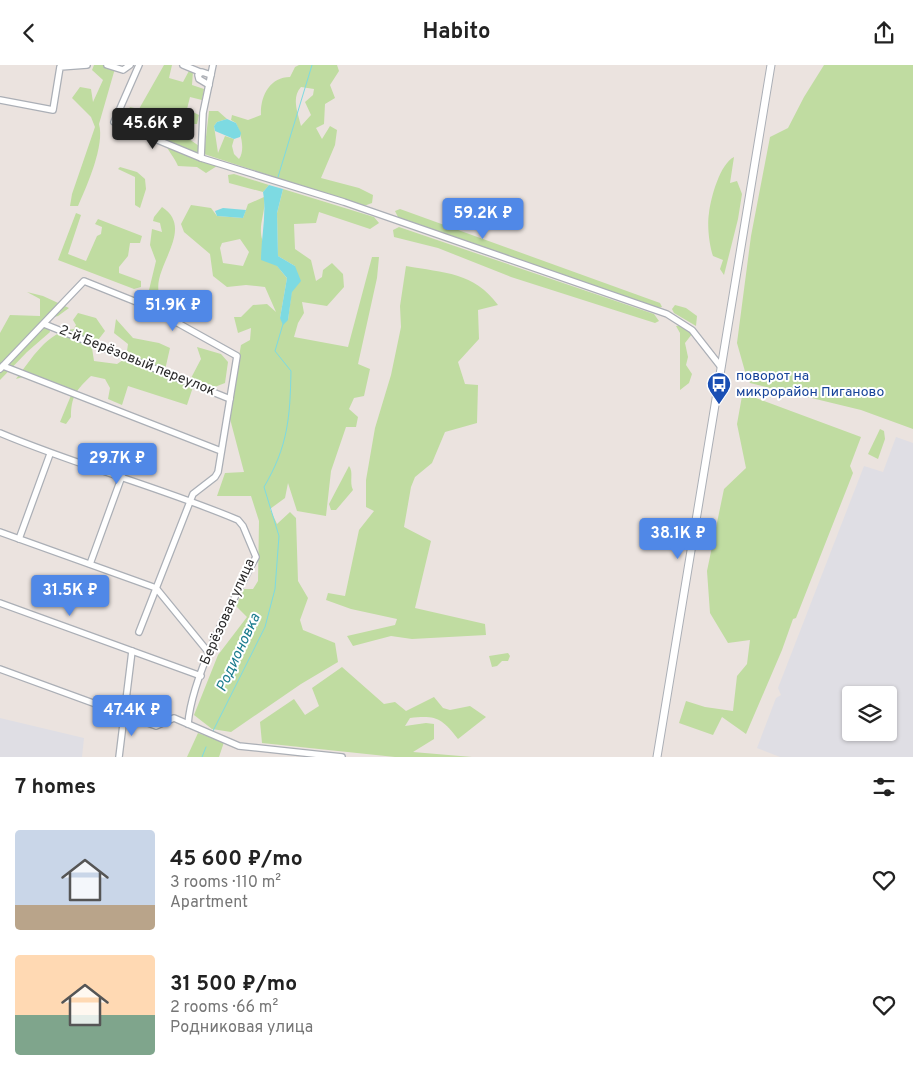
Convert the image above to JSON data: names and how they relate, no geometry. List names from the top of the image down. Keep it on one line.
{"streets":{"street":["2-й Берёзовый переулок","Берёзовая улица"]},"water":["Родионовка"],"places":{"bus stop":["поворот на микрорайон Пиганово"]},"page":{"header":"Habito","price":["45.6K ₽","59.2K ₽","51.9K ₽","29.7K ₽","38.1K ₽","31.5K ₽","47.4K ₽"],"heading":"7 homes","list":[{"name":"45 600 ₽/mo","note":"3 rooms · 110 m² · Apartment"},{"name":"31 500 ₽/mo","note":"2 rooms · 66 m² · Родниковая улица"}]}}
